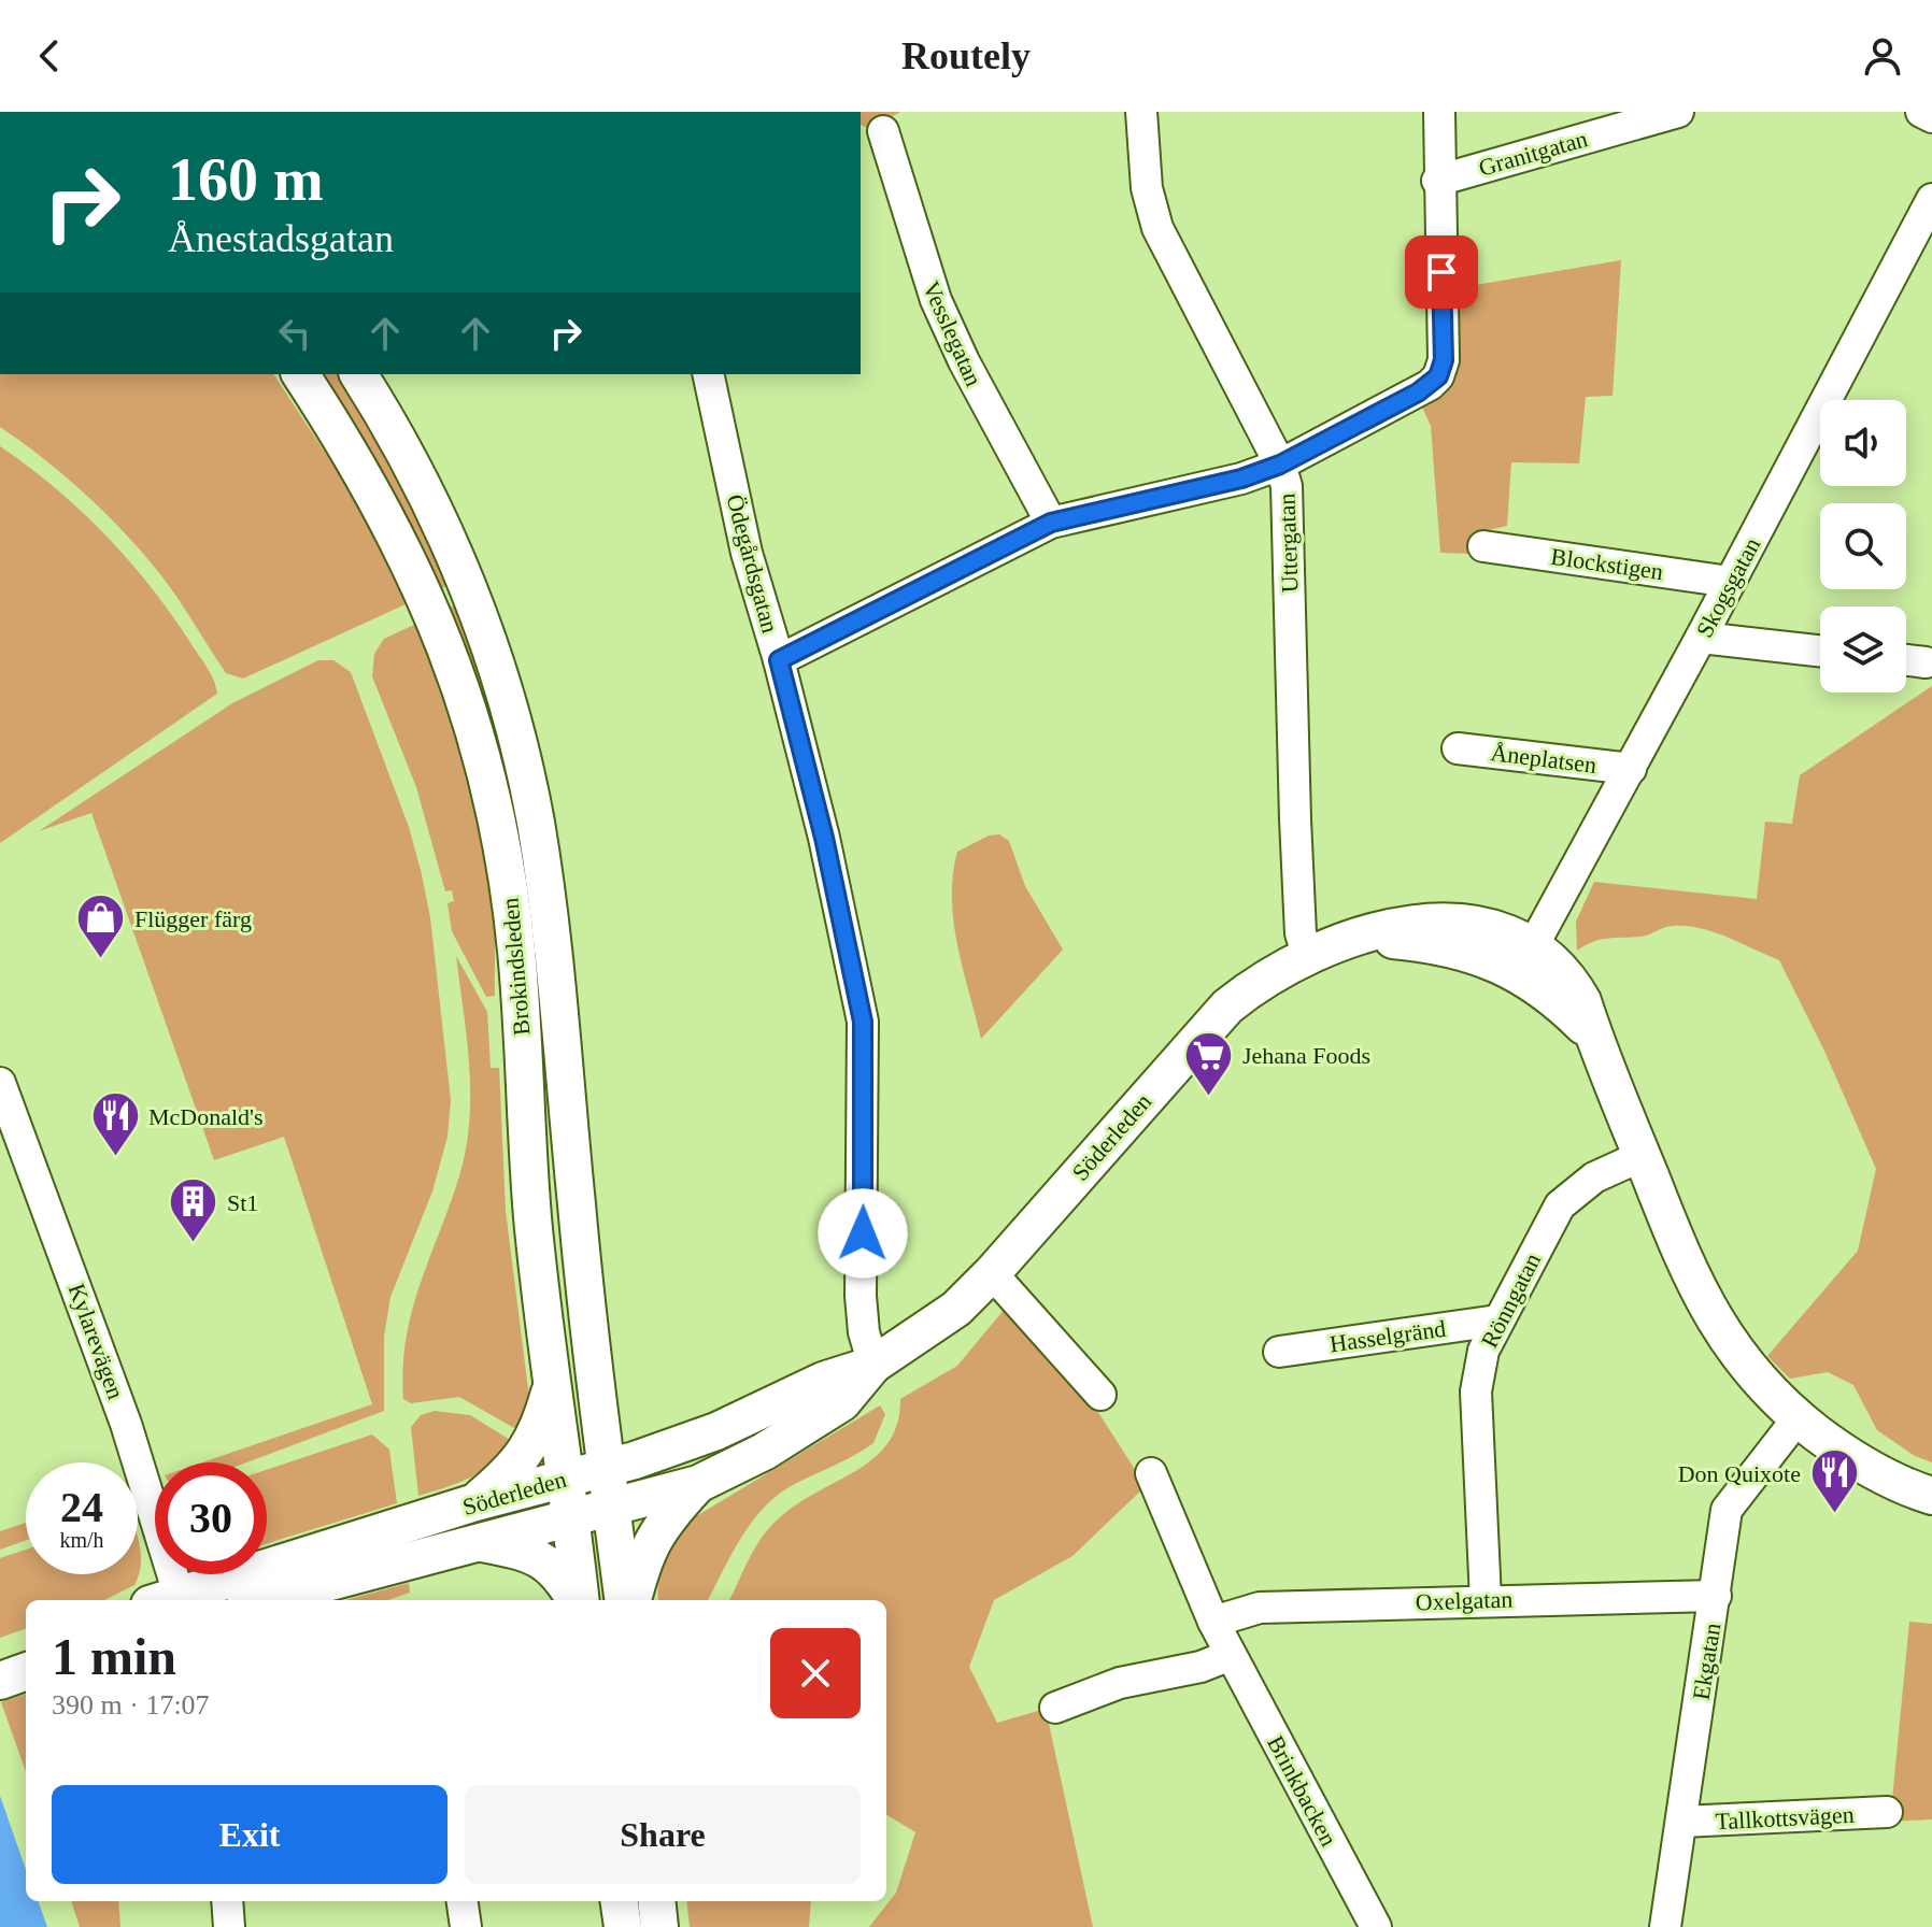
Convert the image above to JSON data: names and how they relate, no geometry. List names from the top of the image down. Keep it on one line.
{"streets":{"main road":["Brokindsleden","Söderleden"],"street":["Granitgatan","Vesslegatan","Uttergatan","Ödegårdsgatan","Blockstigen","Skogsgatan","Åneplatsen","Rönngatan","Hasselgränd","Kylarevägen","Oxelgatan","Ekgatan","Brinkbacken","Tallkottsvägen"]},"crossings":[["Uttergatan","Söderleden"],["Ödegårdsgatan","Söderleden"],["Blockstigen","Skogsgatan"],["Skogsgatan","Åneplatsen"],["Skogsgatan","Söderleden"],["Brokindsleden","Söderleden"],["Söderleden","Rönngatan"],["Söderleden","Ekgatan"],["Rönngatan","Hasselgränd"],["Rönngatan","Oxelgatan"],["Oxelgatan","Ekgatan"],["Oxelgatan","Brinkbacken"],["Ekgatan","Tallkottsvägen"]],"places":{"shop":["Flügger färg"],"supermarket":["Jehana Foods"],"restaurant":["McDonald's","Don Quixote"],"building":["St1"]},"page":{"header":"Routely","turn":["160 m","Ånestadsgatan"],"speed":"24 km/h","limit":"30","heading":["1 min","390 m · 17:07"],"buttons":["Exit","Share"]}}
